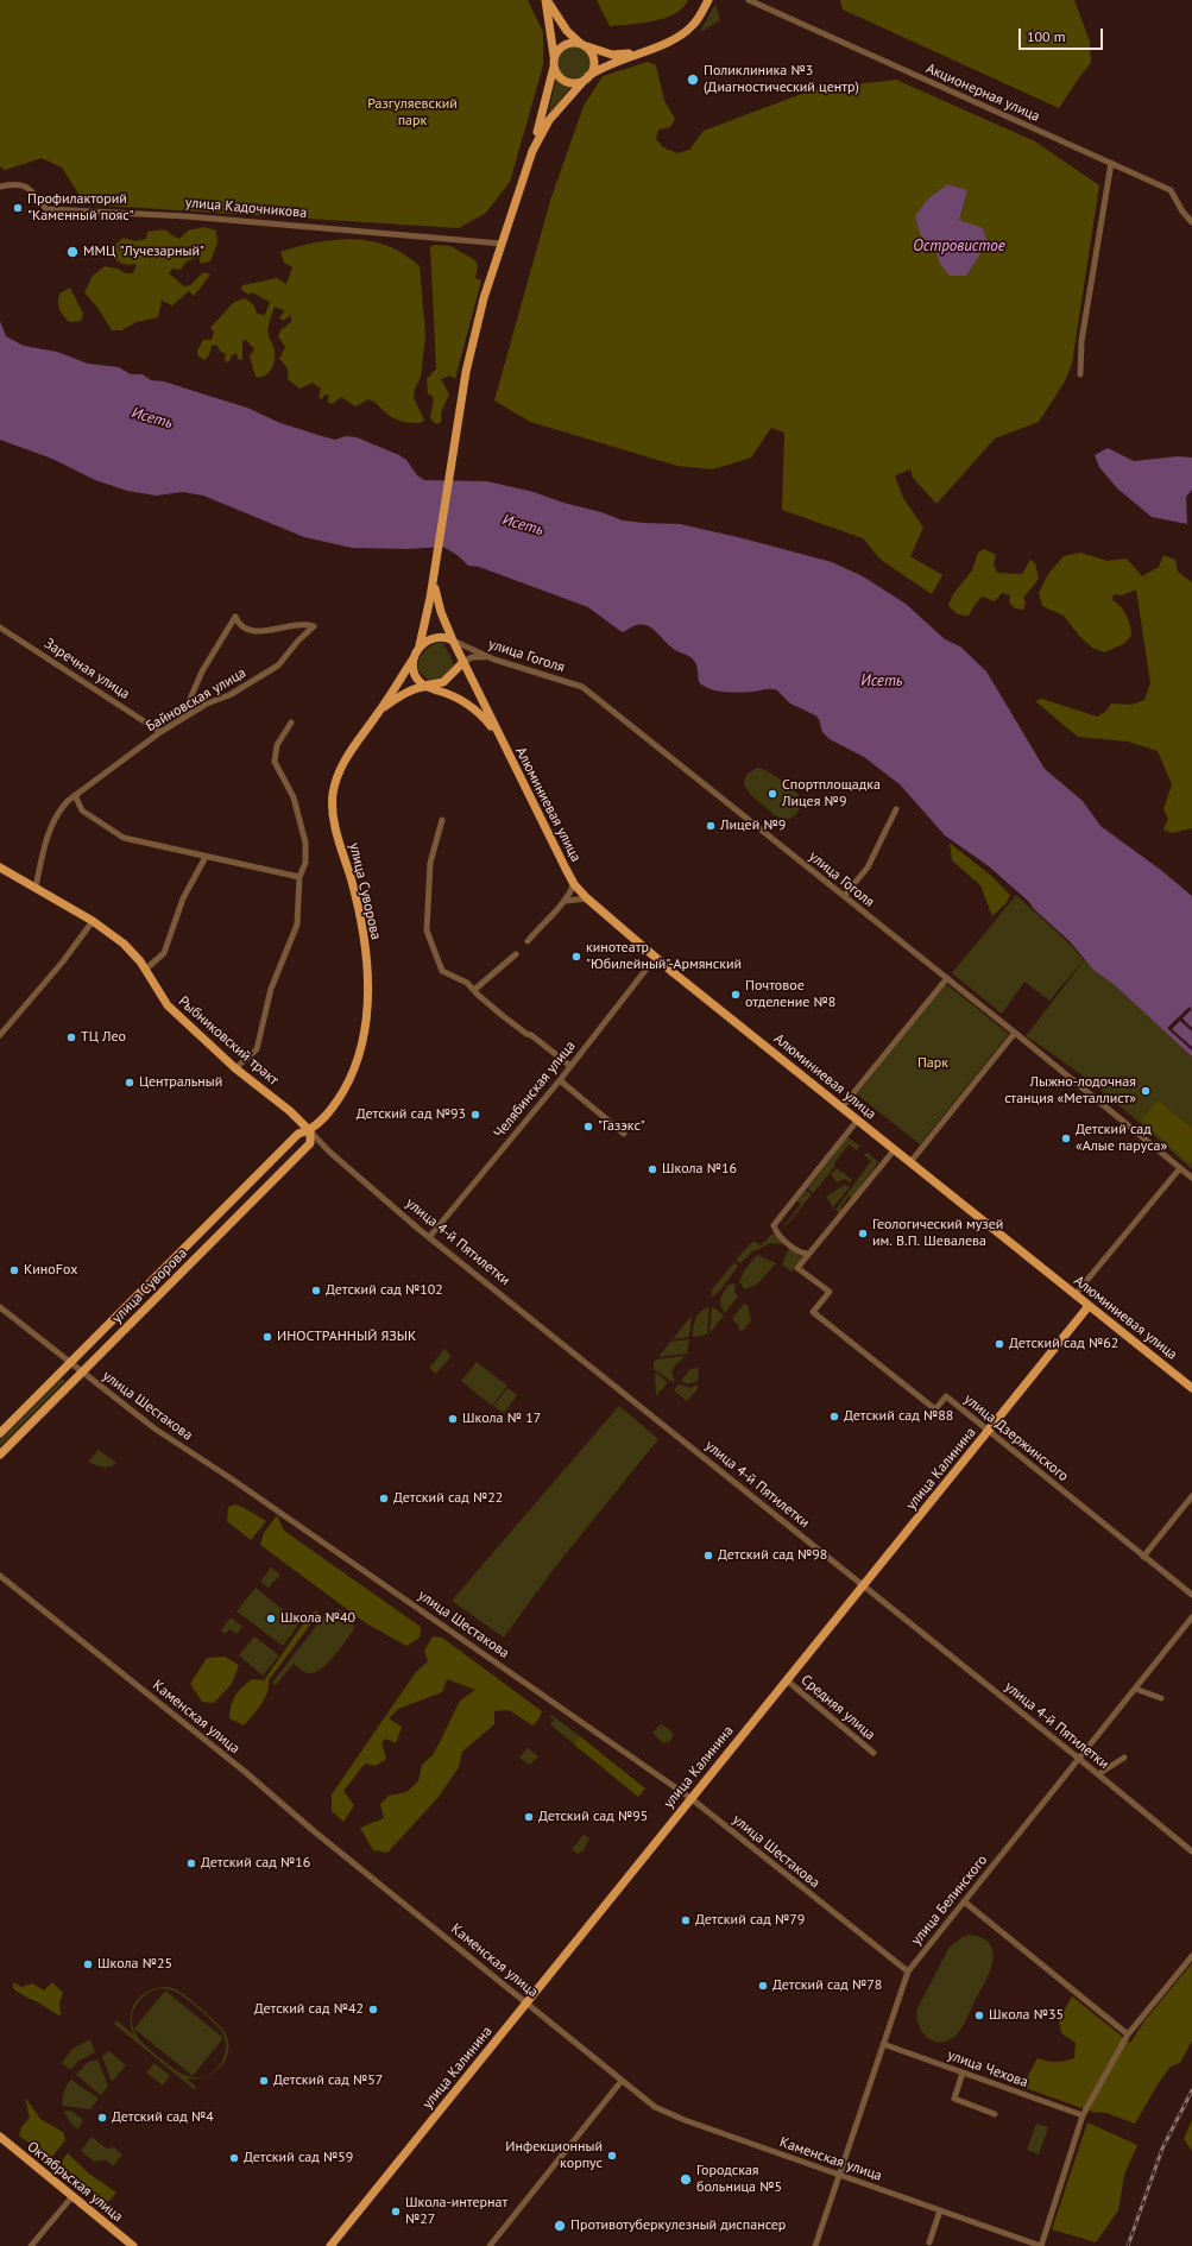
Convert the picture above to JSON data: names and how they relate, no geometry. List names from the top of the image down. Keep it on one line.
{"streets":{"main road":["Алюминиевая улица","улица Суворова","Рыбниковский тракт","улица Калинина","Октябрьская улица"],"street":["Акционерная улица","улица Кадочникова","улица Гоголя","Заречная улица","Байновская улица","Челябинская улица","улица 4-й Пятилетки","улица Шестакова","улица Дзержинского","Средняя улица","Каменская улица","улица Белинского","улица Чехова"]},"crossings":[["улица Гоголя","улица Суворова"],["Заречная улица","Байновская улица"],["Байновская улица","Рыбниковский тракт"],["Алюминиевая улица","Челябинская улица"],["Алюминиевая улица","улица Калинина"],["улица Суворова","Рыбниковский тракт"],["улица Суворова","улица 4-й Пятилетки"],["улица Суворова","улица Шестакова"],["Рыбниковский тракт","улица 4-й Пятилетки"],["Челябинская улица","улица 4-й Пятилетки"],["улица 4-й Пятилетки","улица Калинина"],["улица 4-й Пятилетки","улица Белинского"],["улица Шестакова","улица Калинина"],["улица Шестакова","улица Белинского"],["улица Дзержинского","улица Калинина"],["улица Калинина","Средняя улица"],["улица Калинина","Каменская улица"],["Каменская улица","улица Белинского"],["улица Белинского","улица Чехова"]],"water":["Островистое","Исеть"],"parks":["Разгуляевский парк","Парк"],"places":["Поликлиника №3 (Диагностический центр)","Профилакторий \"Каменный пояс\"","ММЦ \"Лучезарный\"","Спортплощадка Лицея №9","Лицей №9","кинотеатр \"Юбилейный\"-Армянский","Почтовое отделение №8","ТЦ Лео","Центральный","Лыжно-лодочная станция «Металлист»","Детский сад №93","\"Газэкс\"","Детский сад «Алые паруса»","Школа №16","Геологический музей им. В.П. Шевалева","КиноFox","Детский сад №102","ИНОСТРАННЫЙ ЯЗЫК","Детский сад №62","Детский сад №88","Школа № 17","Детский сад №22","Детский сад №98","Школа №40","Детский сад №95","Детский сад №16","Детский сад №79","Школа №25","Детский сад №78","Детский сад №42","Школа №35","Детский сад №57","Детский сад №4","Инфекционный корпус","Детский сад №59","Городская больница №5","Школа-интернат №27","Противотуберкулезный диспансер"],"scale_bar":"100 m"}
